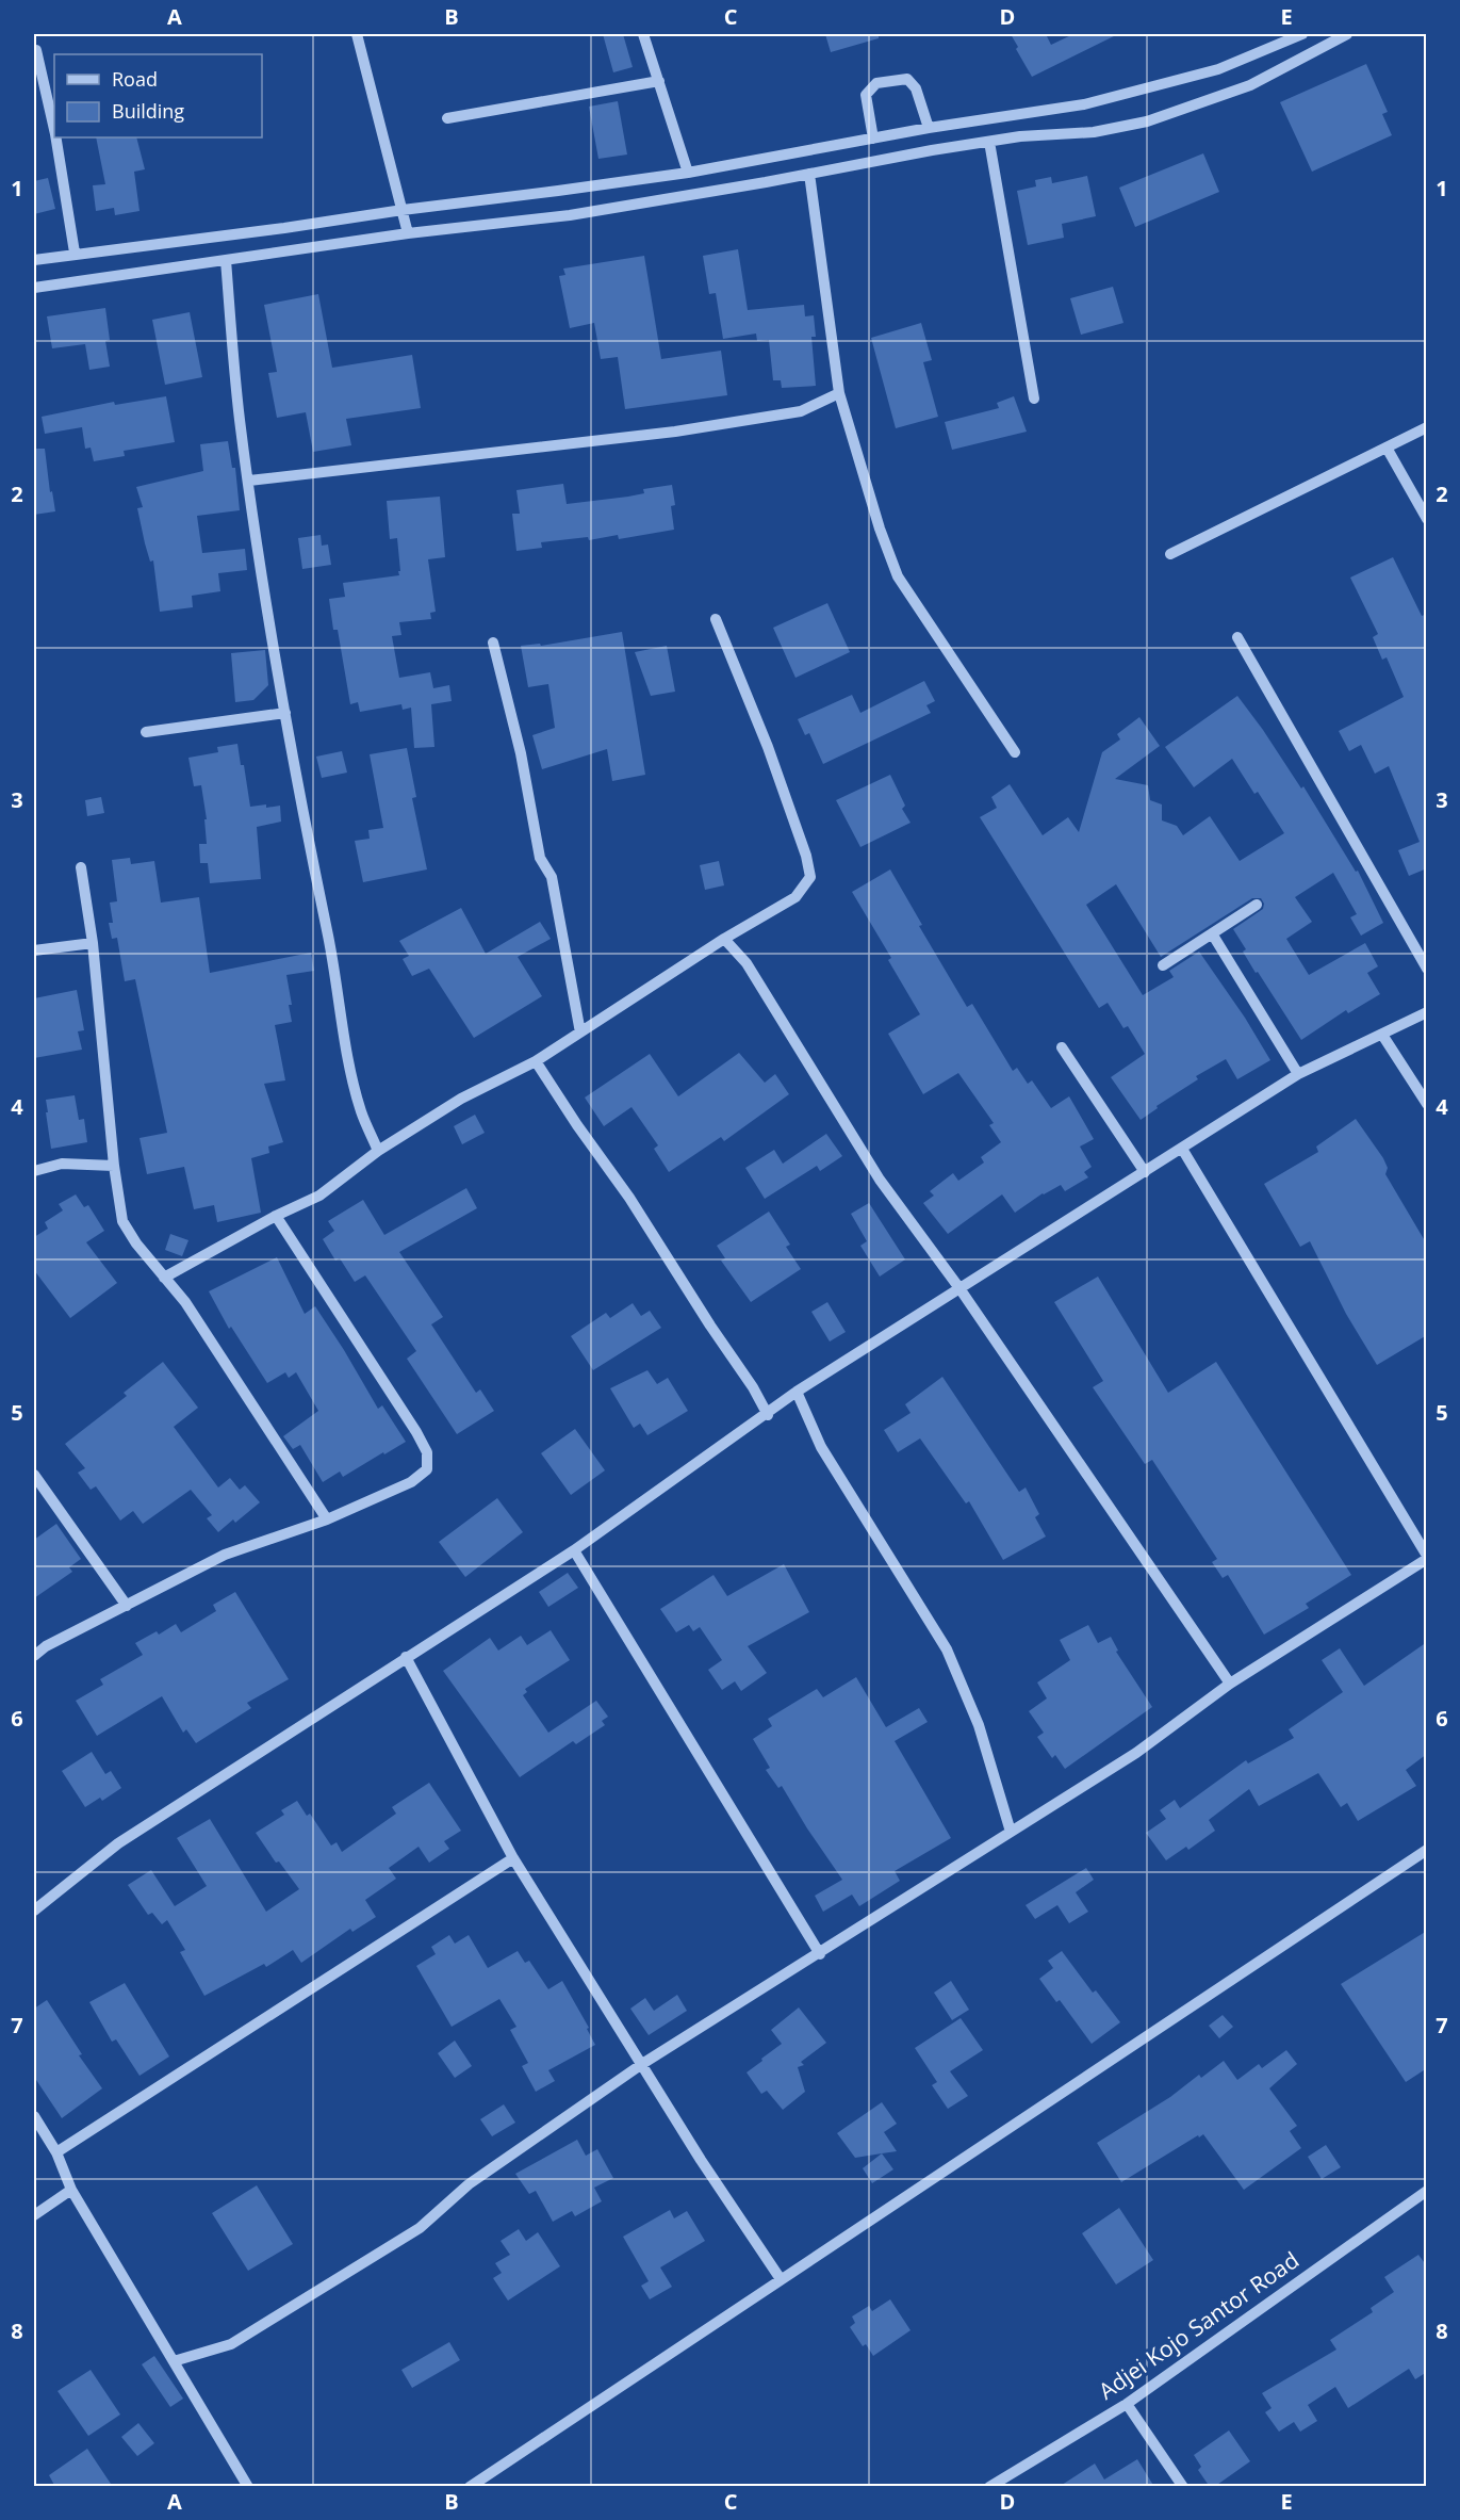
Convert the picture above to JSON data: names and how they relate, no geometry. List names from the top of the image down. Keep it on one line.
{"streets":{"street":["Adjei Kojo Santor Road"]},"legend":["Road","Building"],"grid":{"columns":["A","B","C","D","E"],"rows":["1","2","3","4","5","6","7","8"]}}
